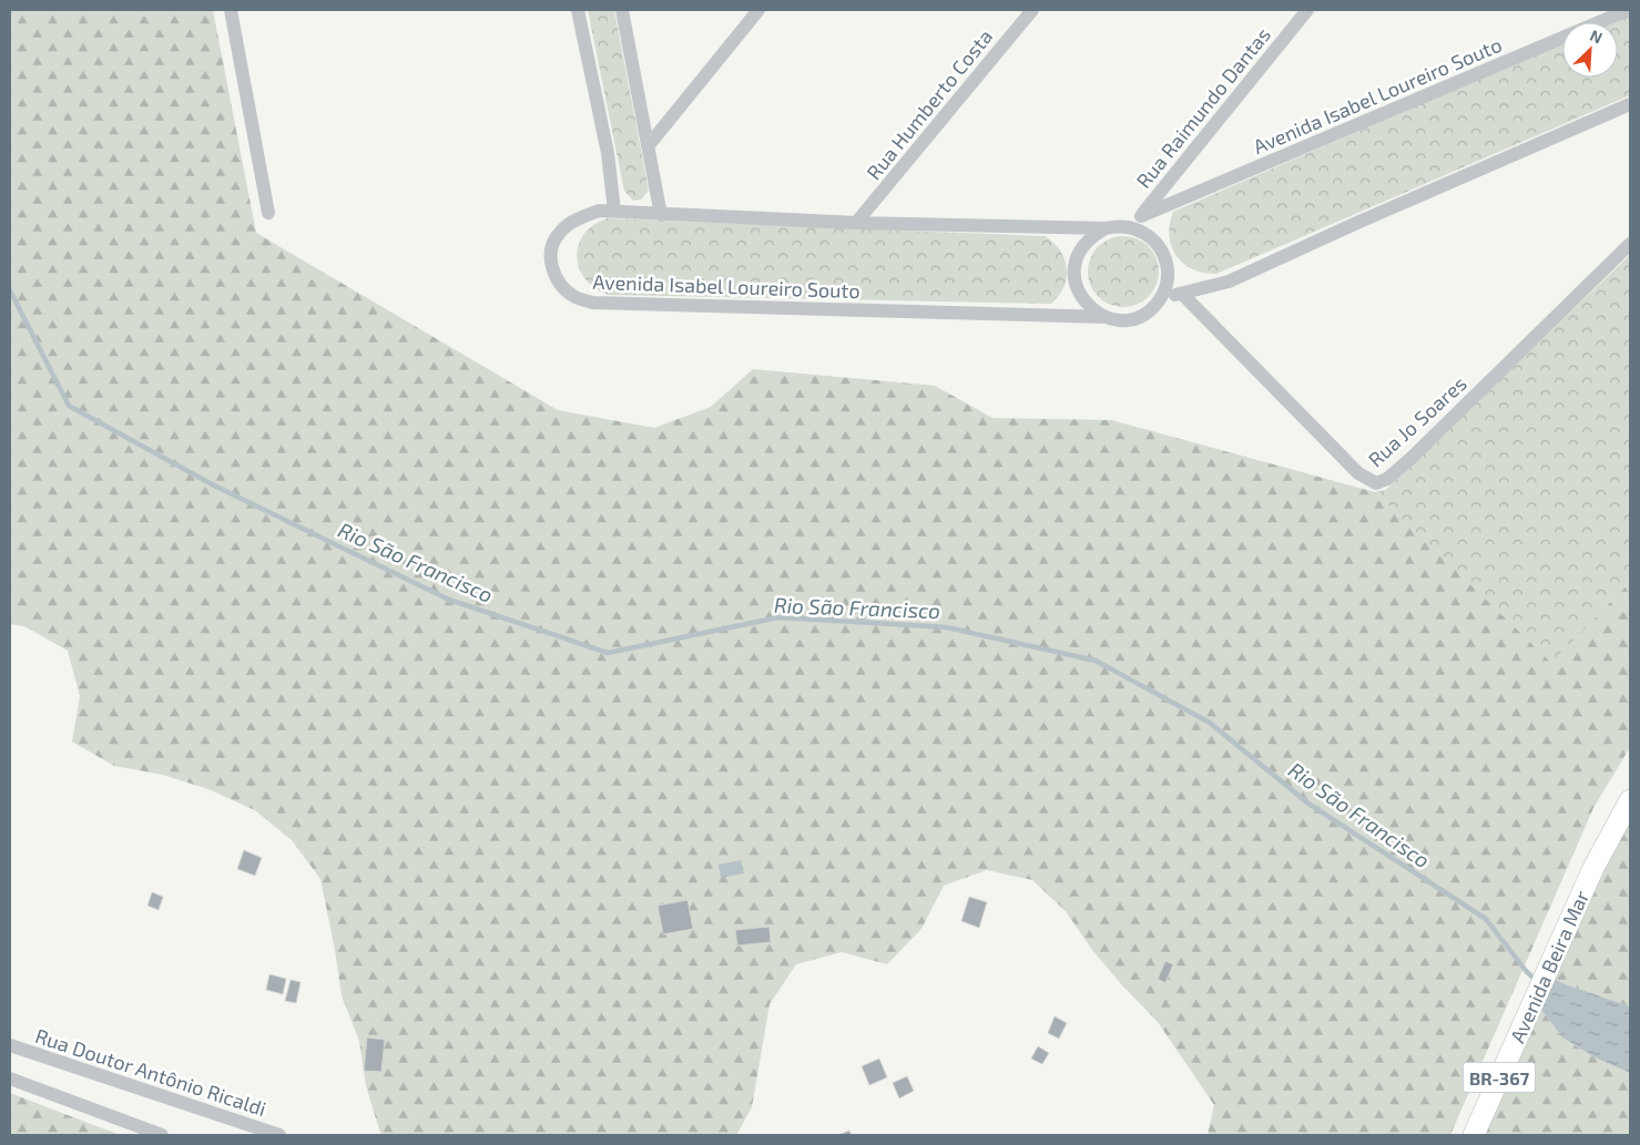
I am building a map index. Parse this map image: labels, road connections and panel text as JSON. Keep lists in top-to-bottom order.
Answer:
{
  "streets": {
    "main road": ["Avenida Beira Mar", "BR-367"],
    "street": [
      "Avenida Isabel Loureiro Souto",
      "Rua Humberto Costa",
      "Rua Raimundo Dantas",
      "Rua Jo Soares",
      "Rua Doutor Antônio Ricaldi"
    ]
  },
  "crossings": [
    ["Avenida Isabel Loureiro Souto", "Rua Humberto Costa"],
    ["Avenida Isabel Loureiro Souto", "Rua Raimundo Dantas"]
  ],
  "water": ["Rio São Francisco"],
  "north": "top right"
}
